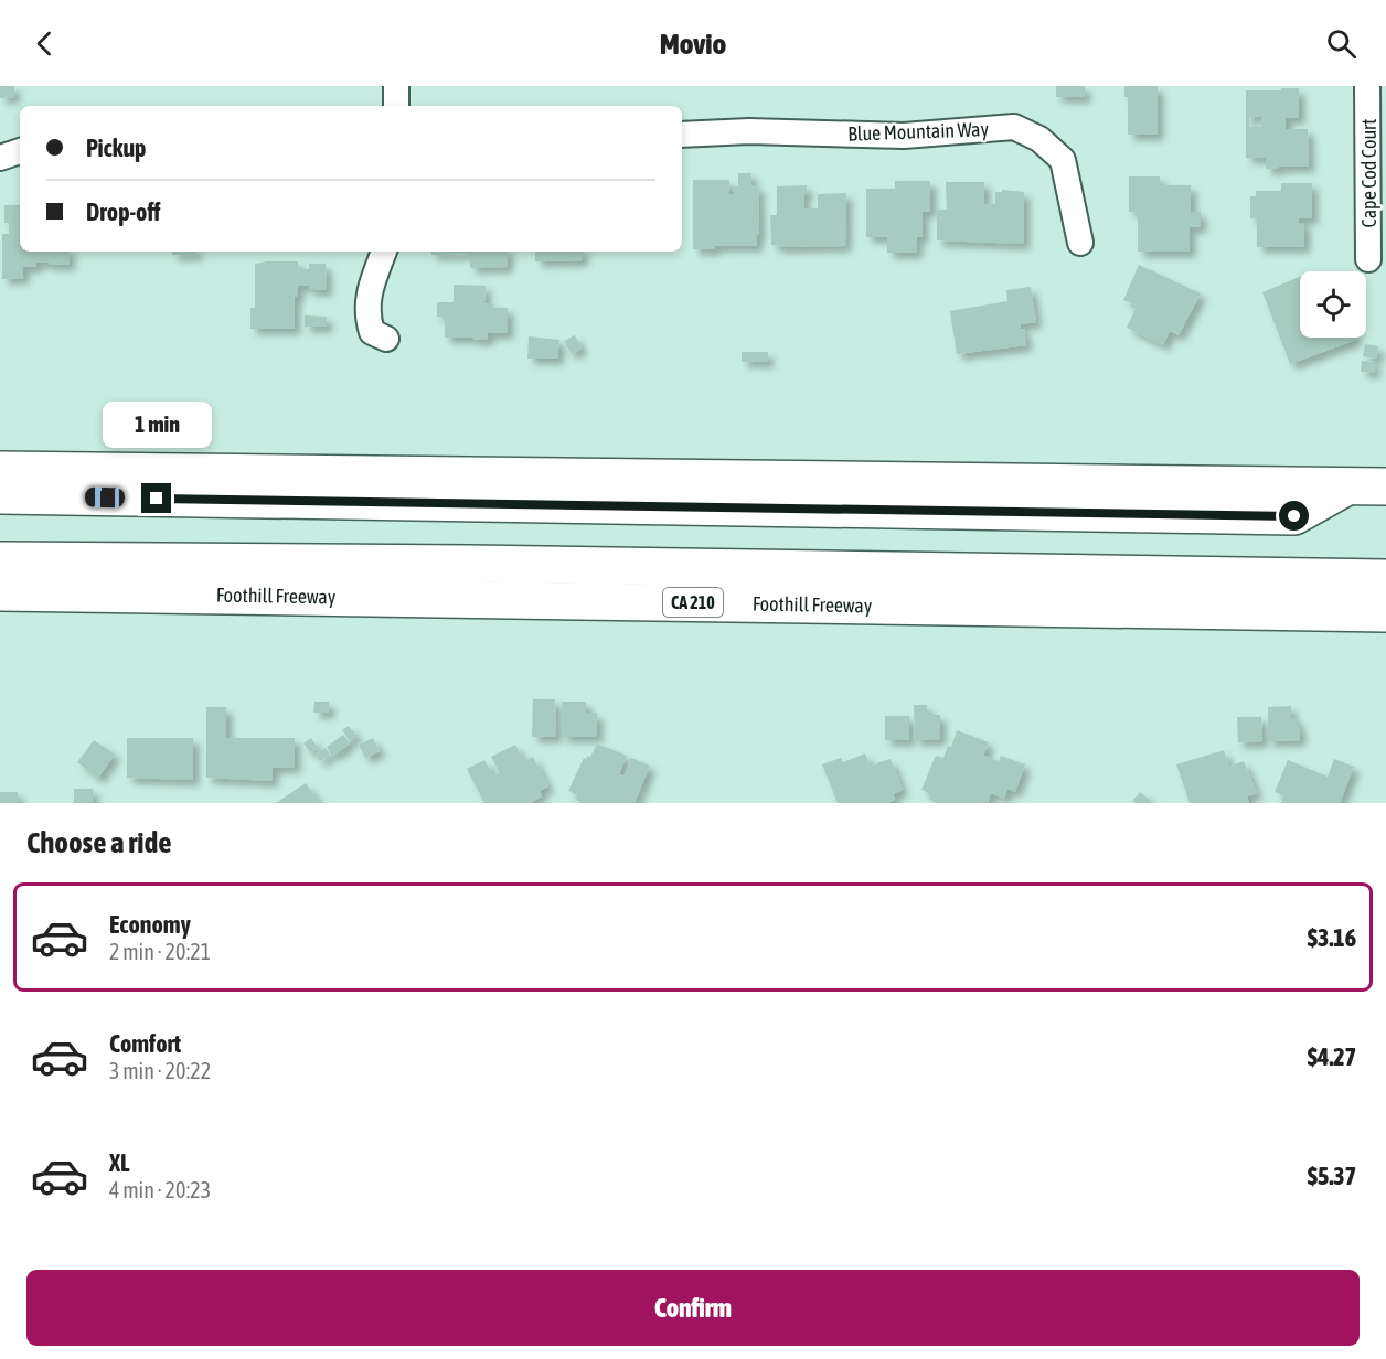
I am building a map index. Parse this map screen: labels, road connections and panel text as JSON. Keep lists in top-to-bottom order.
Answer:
{
  "streets": {
    "highway": ["Foothill Freeway", "CA 210"],
    "street": ["Blue Mountain Way", "Cape Cod Court"]
  },
  "page": {
    "header": "Movio",
    "banner": ["Pickup", "Drop-off"],
    "bubble": "1 min",
    "heading": "Choose a ride",
    "list": [
      {
        "name": "Economy",
        "note": "2 min · 20:21",
        "value": "$3.16"
      },
      {
        "name": "Comfort",
        "note": "3 min · 20:22",
        "value": "$4.27"
      },
      {
        "name": "XL",
        "note": "4 min · 20:23",
        "value": "$5.37"
      }
    ],
    "buttons": "Confirm"
  }
}
